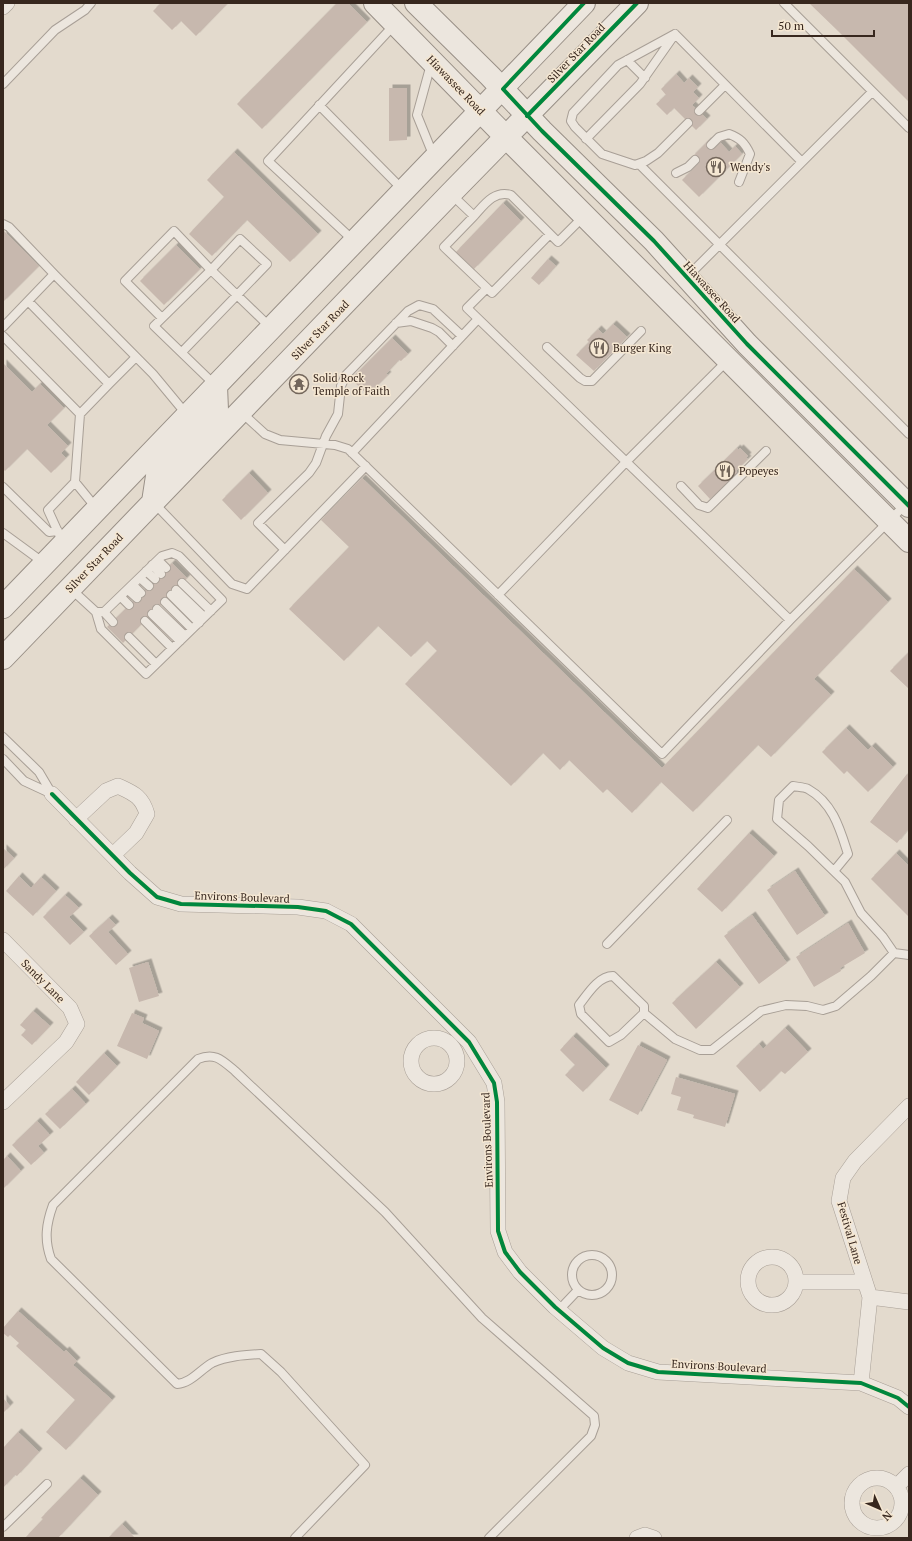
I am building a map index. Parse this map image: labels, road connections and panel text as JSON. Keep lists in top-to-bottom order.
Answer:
{
  "streets": {
    "main road": ["Silver Star Road", "Hiawassee Road"],
    "street": ["Environs Boulevard", "Sandy Lane", "Festival Lane"]
  },
  "crossings": [
    ["Silver Star Road", "Hiawassee Road"],
    ["Environs Boulevard", "Festival Lane"]
  ],
  "places": {
    "restaurant": ["Wendy's", "Burger King", "Popeyes"],
    "temple": ["Solid Rock Temple of Faith"]
  },
  "scale_bar": "50 m",
  "north": "bottom right"
}
